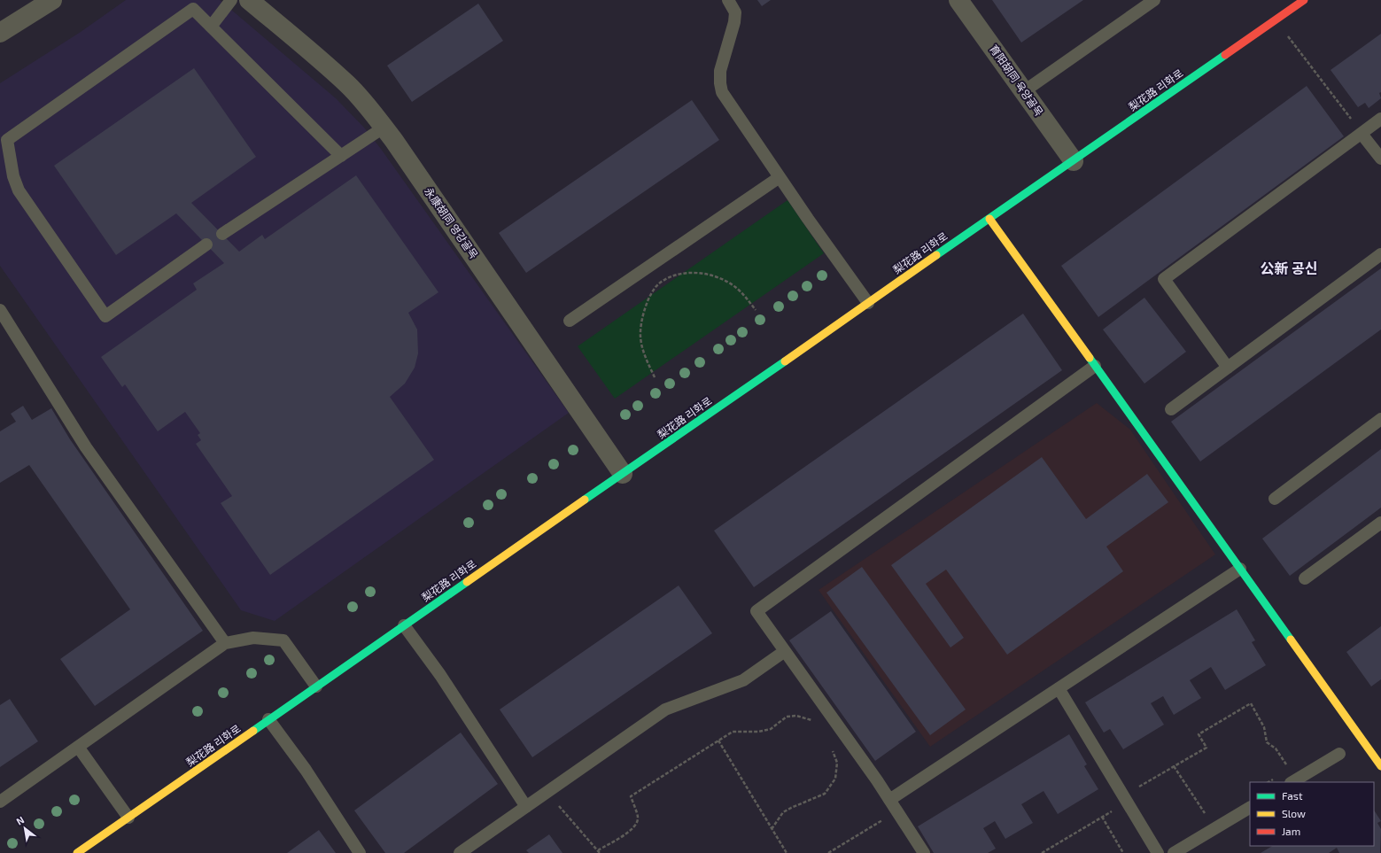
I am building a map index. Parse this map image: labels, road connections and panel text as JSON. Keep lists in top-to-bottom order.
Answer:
{
  "streets": {
    "street": ["育阳胡同 육양골목", "梨花路 리화로", "永康胡同 영강골목"]
  },
  "crossings": [
    ["育阳胡同 육양골목", "梨花路 리화로"],
    ["梨花路 리화로", "永康胡同 영강골목"]
  ],
  "districts": ["公新 공신"],
  "legend": ["Fast", "Slow", "Jam"],
  "north": "top left"
}
